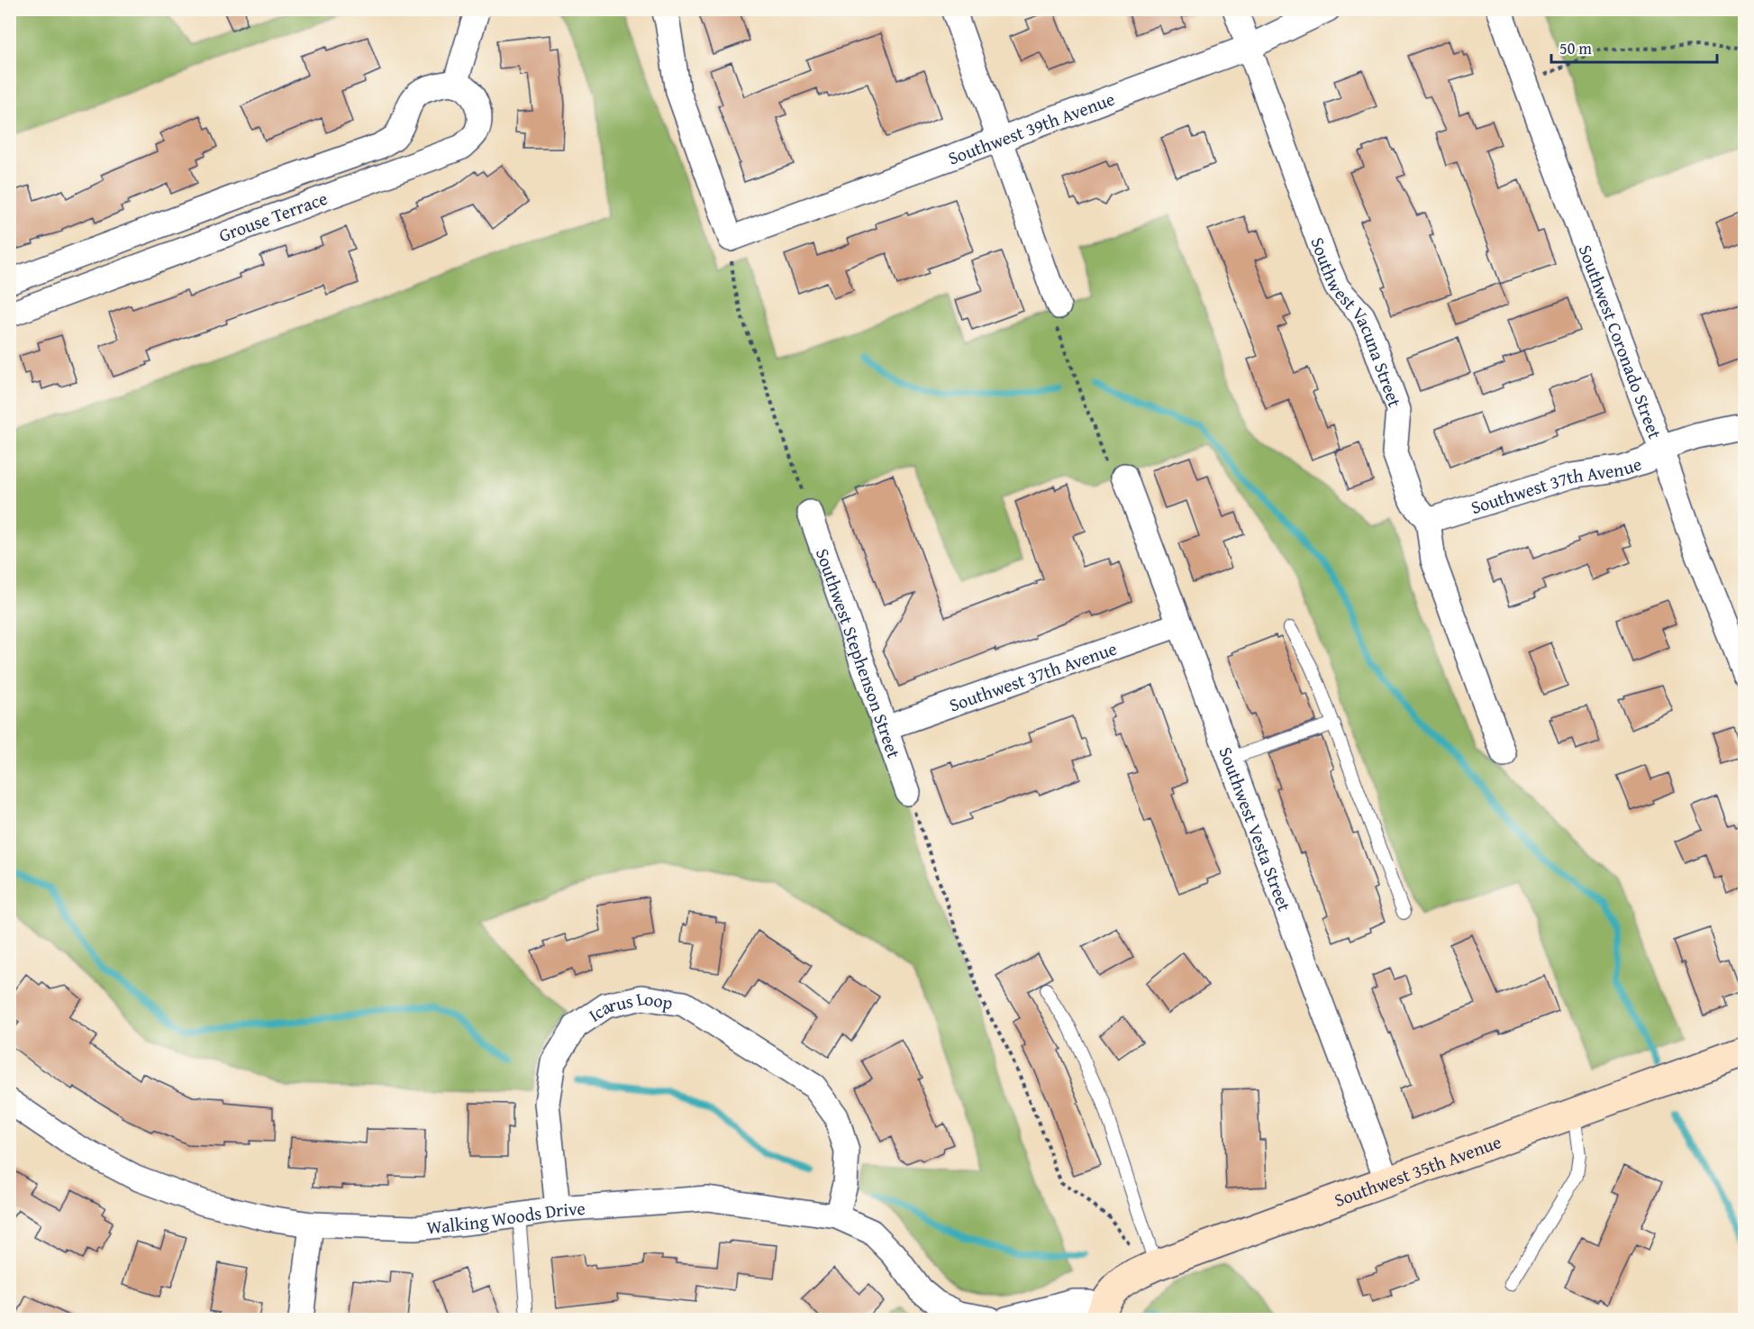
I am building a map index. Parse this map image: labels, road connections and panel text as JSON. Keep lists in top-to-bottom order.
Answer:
{
  "streets": {
    "street": [
      "Southwest 39th Avenue",
      "Grouse Terrace",
      "Southwest Vacuna Street",
      "Southwest Coronado Street",
      "Southwest 37th Avenue",
      "Southwest Stephenson Street",
      "Southwest Vesta Street",
      "Icarus Loop",
      "Southwest 35th Avenue",
      "Walking Woods Drive"
    ]
  },
  "crossings": [
    ["Southwest 39th Avenue", "Southwest Vacuna Street"],
    ["Southwest Vacuna Street", "Southwest 37th Avenue"],
    ["Southwest Coronado Street", "Southwest 37th Avenue"],
    ["Southwest 37th Avenue", "Southwest Stephenson Street"],
    ["Southwest 37th Avenue", "Southwest Vesta Street"],
    ["Southwest Vesta Street", "Southwest 35th Avenue"],
    ["Icarus Loop", "Walking Woods Drive"]
  ],
  "scale_bar": "50 m"
}
